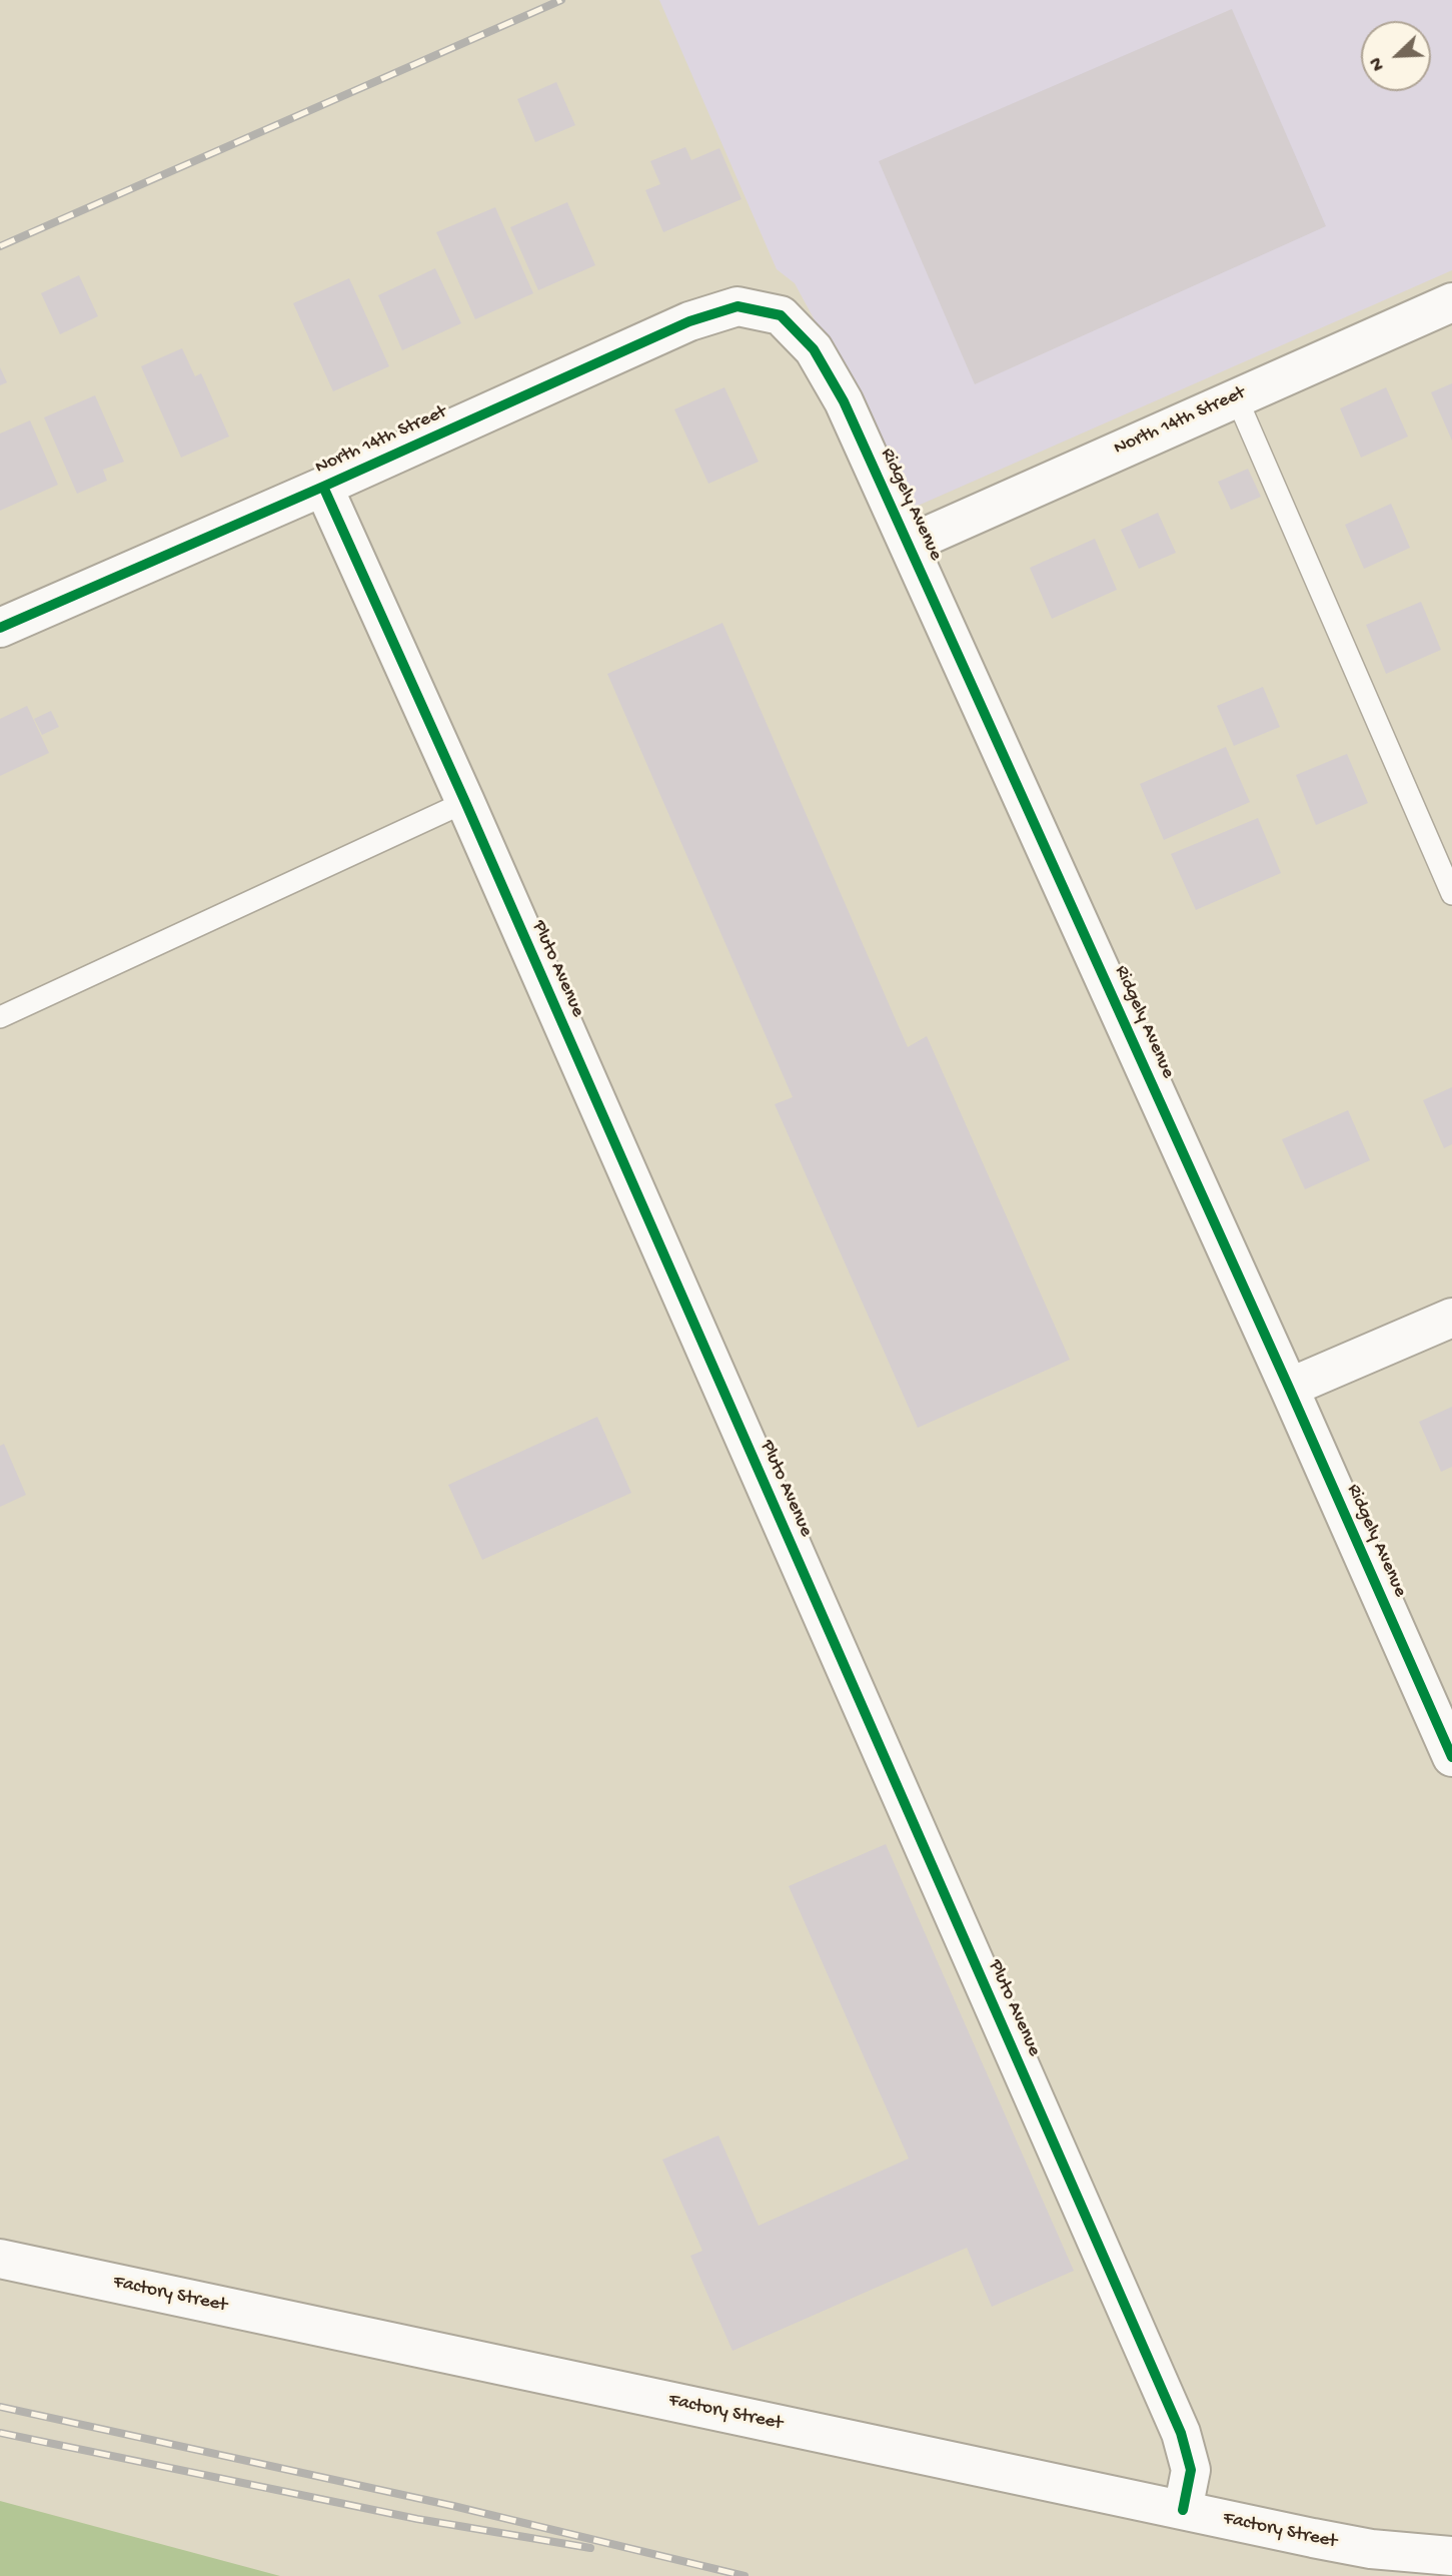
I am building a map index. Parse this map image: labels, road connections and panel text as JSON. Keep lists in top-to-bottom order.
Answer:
{
  "streets": {
    "street": [
      "North 14th Street",
      "Ridgely Avenue",
      "Pluto Avenue",
      "Factory Street"
    ]
  },
  "crossings": [
    ["North 14th Street", "Ridgely Avenue"],
    ["North 14th Street", "Pluto Avenue"],
    ["Pluto Avenue", "Factory Street"]
  ],
  "north": "bottom left"
}
